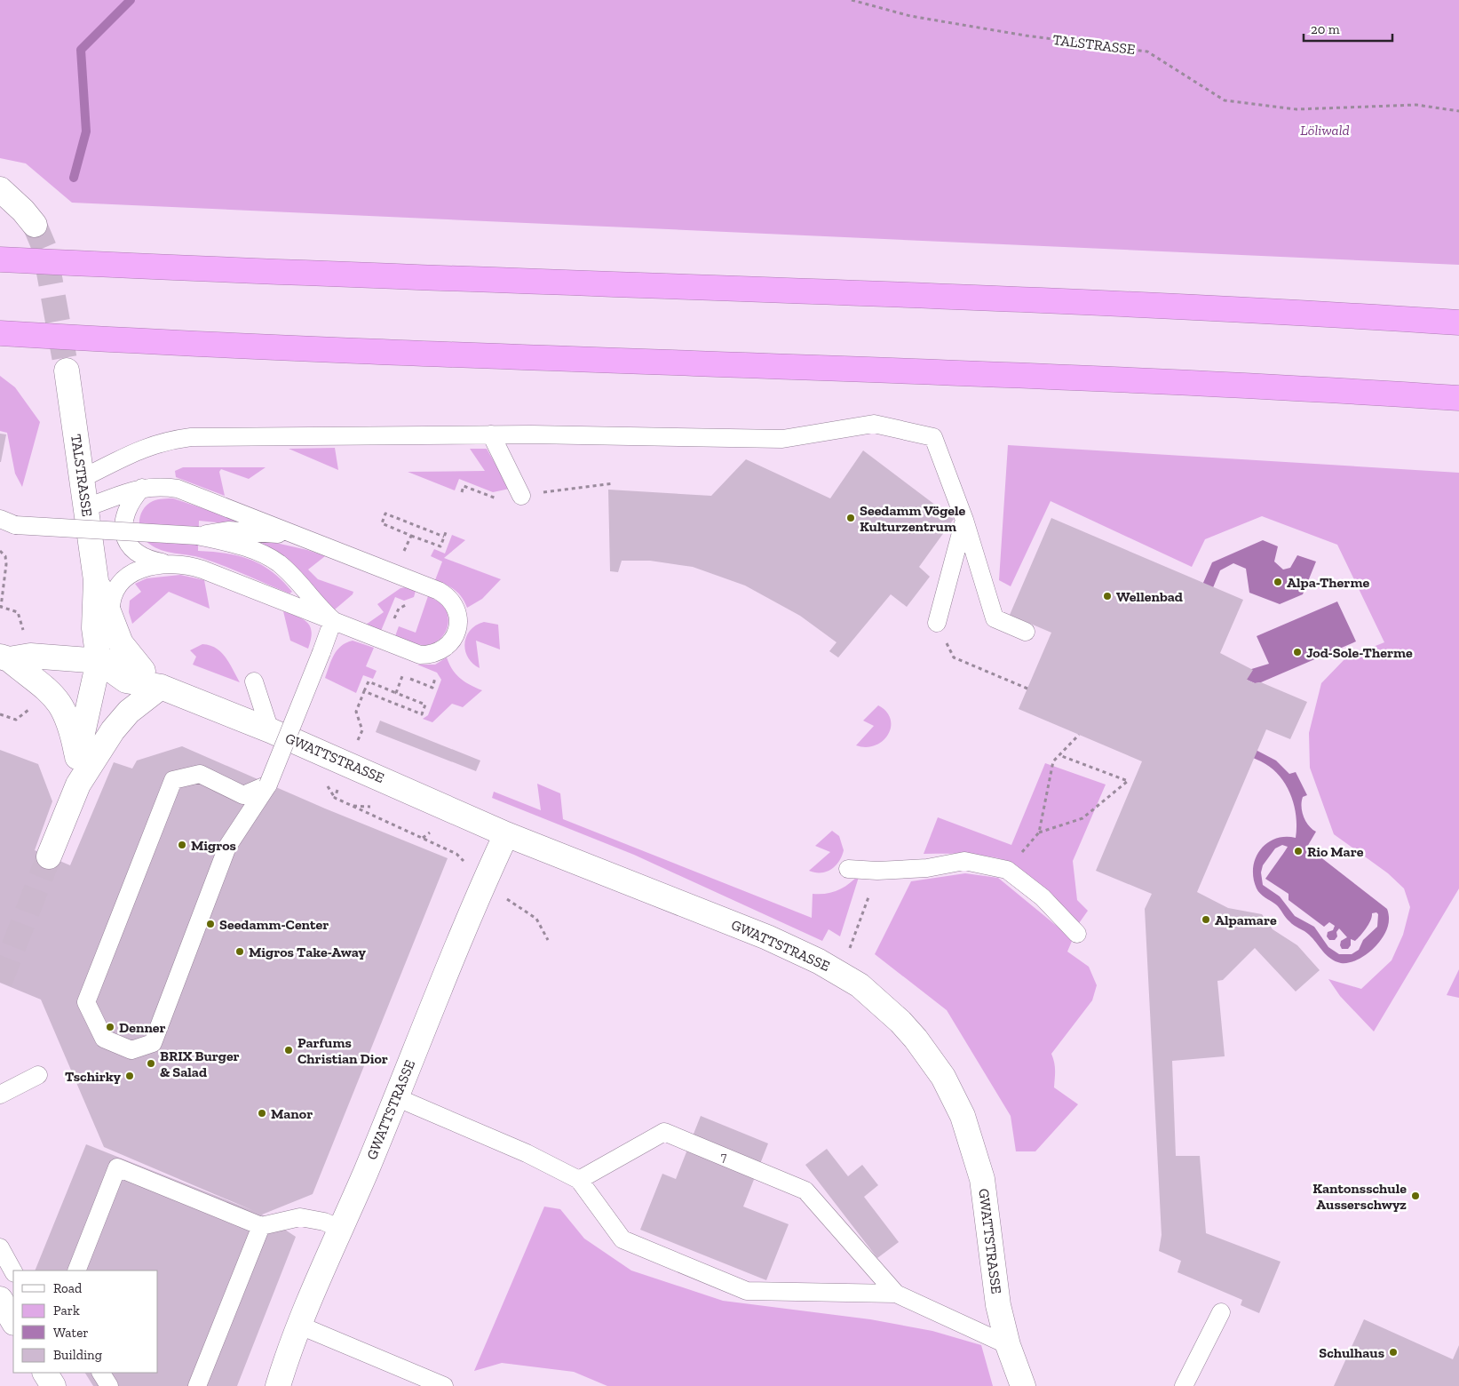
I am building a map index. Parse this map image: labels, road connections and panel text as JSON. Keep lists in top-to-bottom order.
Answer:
{
  "streets": {
    "street": ["TALSTRASSE", "GWATTSTRASSE"]
  },
  "crossings": [
    ["TALSTRASSE", "GWATTSTRASSE"]
  ],
  "parks": ["Löliwald"],
  "places": [
    "Seedamm Vögele Kulturzentrum",
    "Alpa-Therme",
    "Wellenbad",
    "Jod-Sole-Therme",
    "Migros",
    "Rio Mare",
    "Alpamare",
    "Seedamm-Center",
    "Migros Take-Away",
    "Denner",
    "Parfums Christian Dior",
    "BRIX Burger & Salad",
    "Tschirky",
    "Manor",
    "Kantonsschule Ausserschwyz",
    "Schulhaus"
  ],
  "house_numbers": ["7"],
  "legend": [
    "Road",
    "Park",
    "Water",
    "Building"
  ],
  "scale_bar": "20 m"
}
